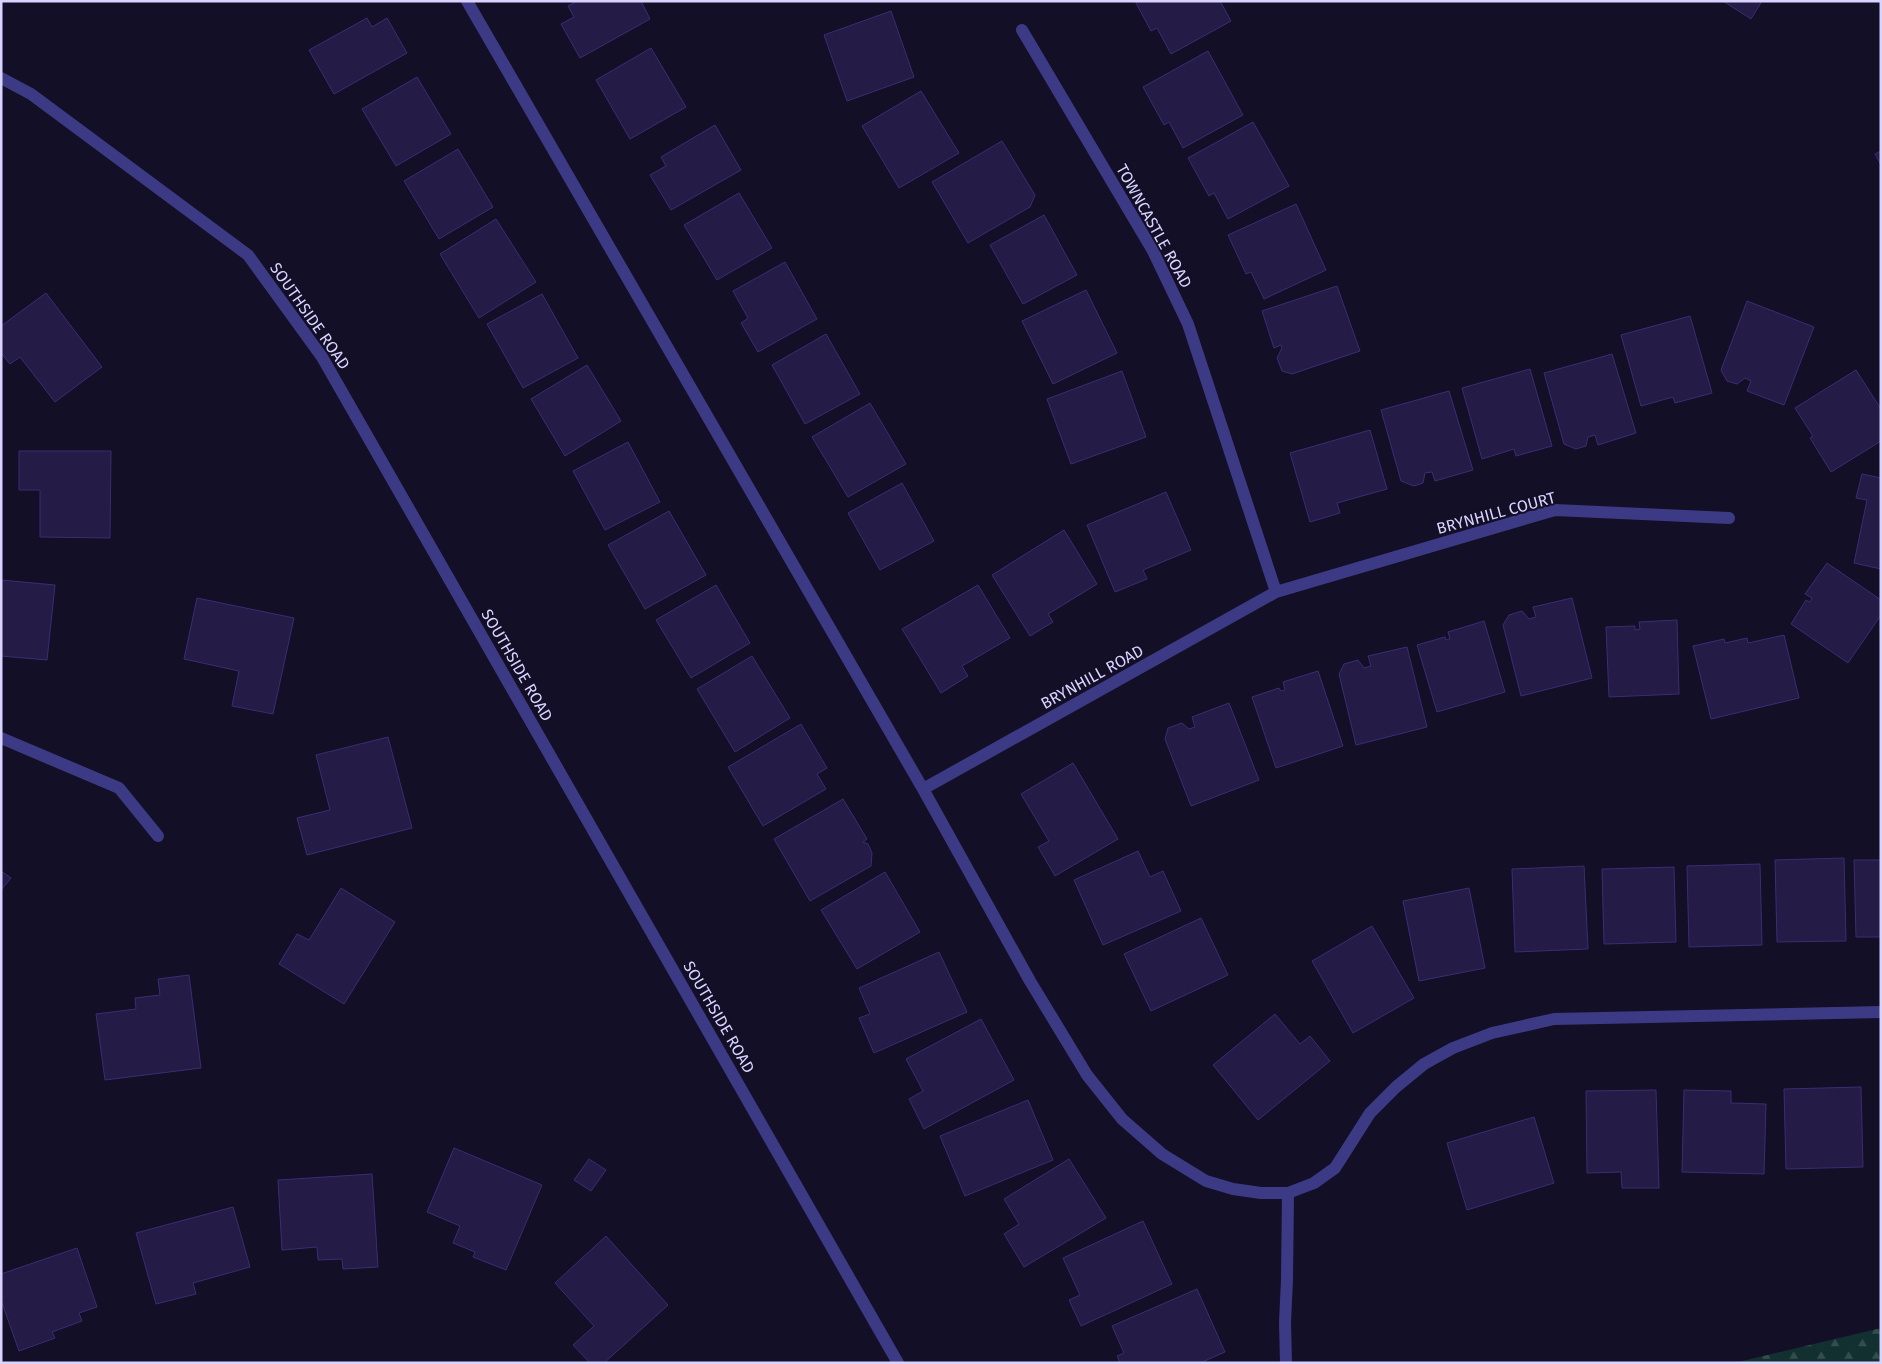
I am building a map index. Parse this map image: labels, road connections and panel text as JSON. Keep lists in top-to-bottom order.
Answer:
{
  "streets": {
    "street": [
      "TOWNCASTLE ROAD",
      "SOUTHSIDE ROAD",
      "BRYNHILL COURT",
      "BRYNHILL ROAD"
    ]
  },
  "crossings": [
    ["TOWNCASTLE ROAD", "BRYNHILL COURT"],
    ["TOWNCASTLE ROAD", "BRYNHILL ROAD"],
    ["BRYNHILL COURT", "BRYNHILL ROAD"]
  ]
}
